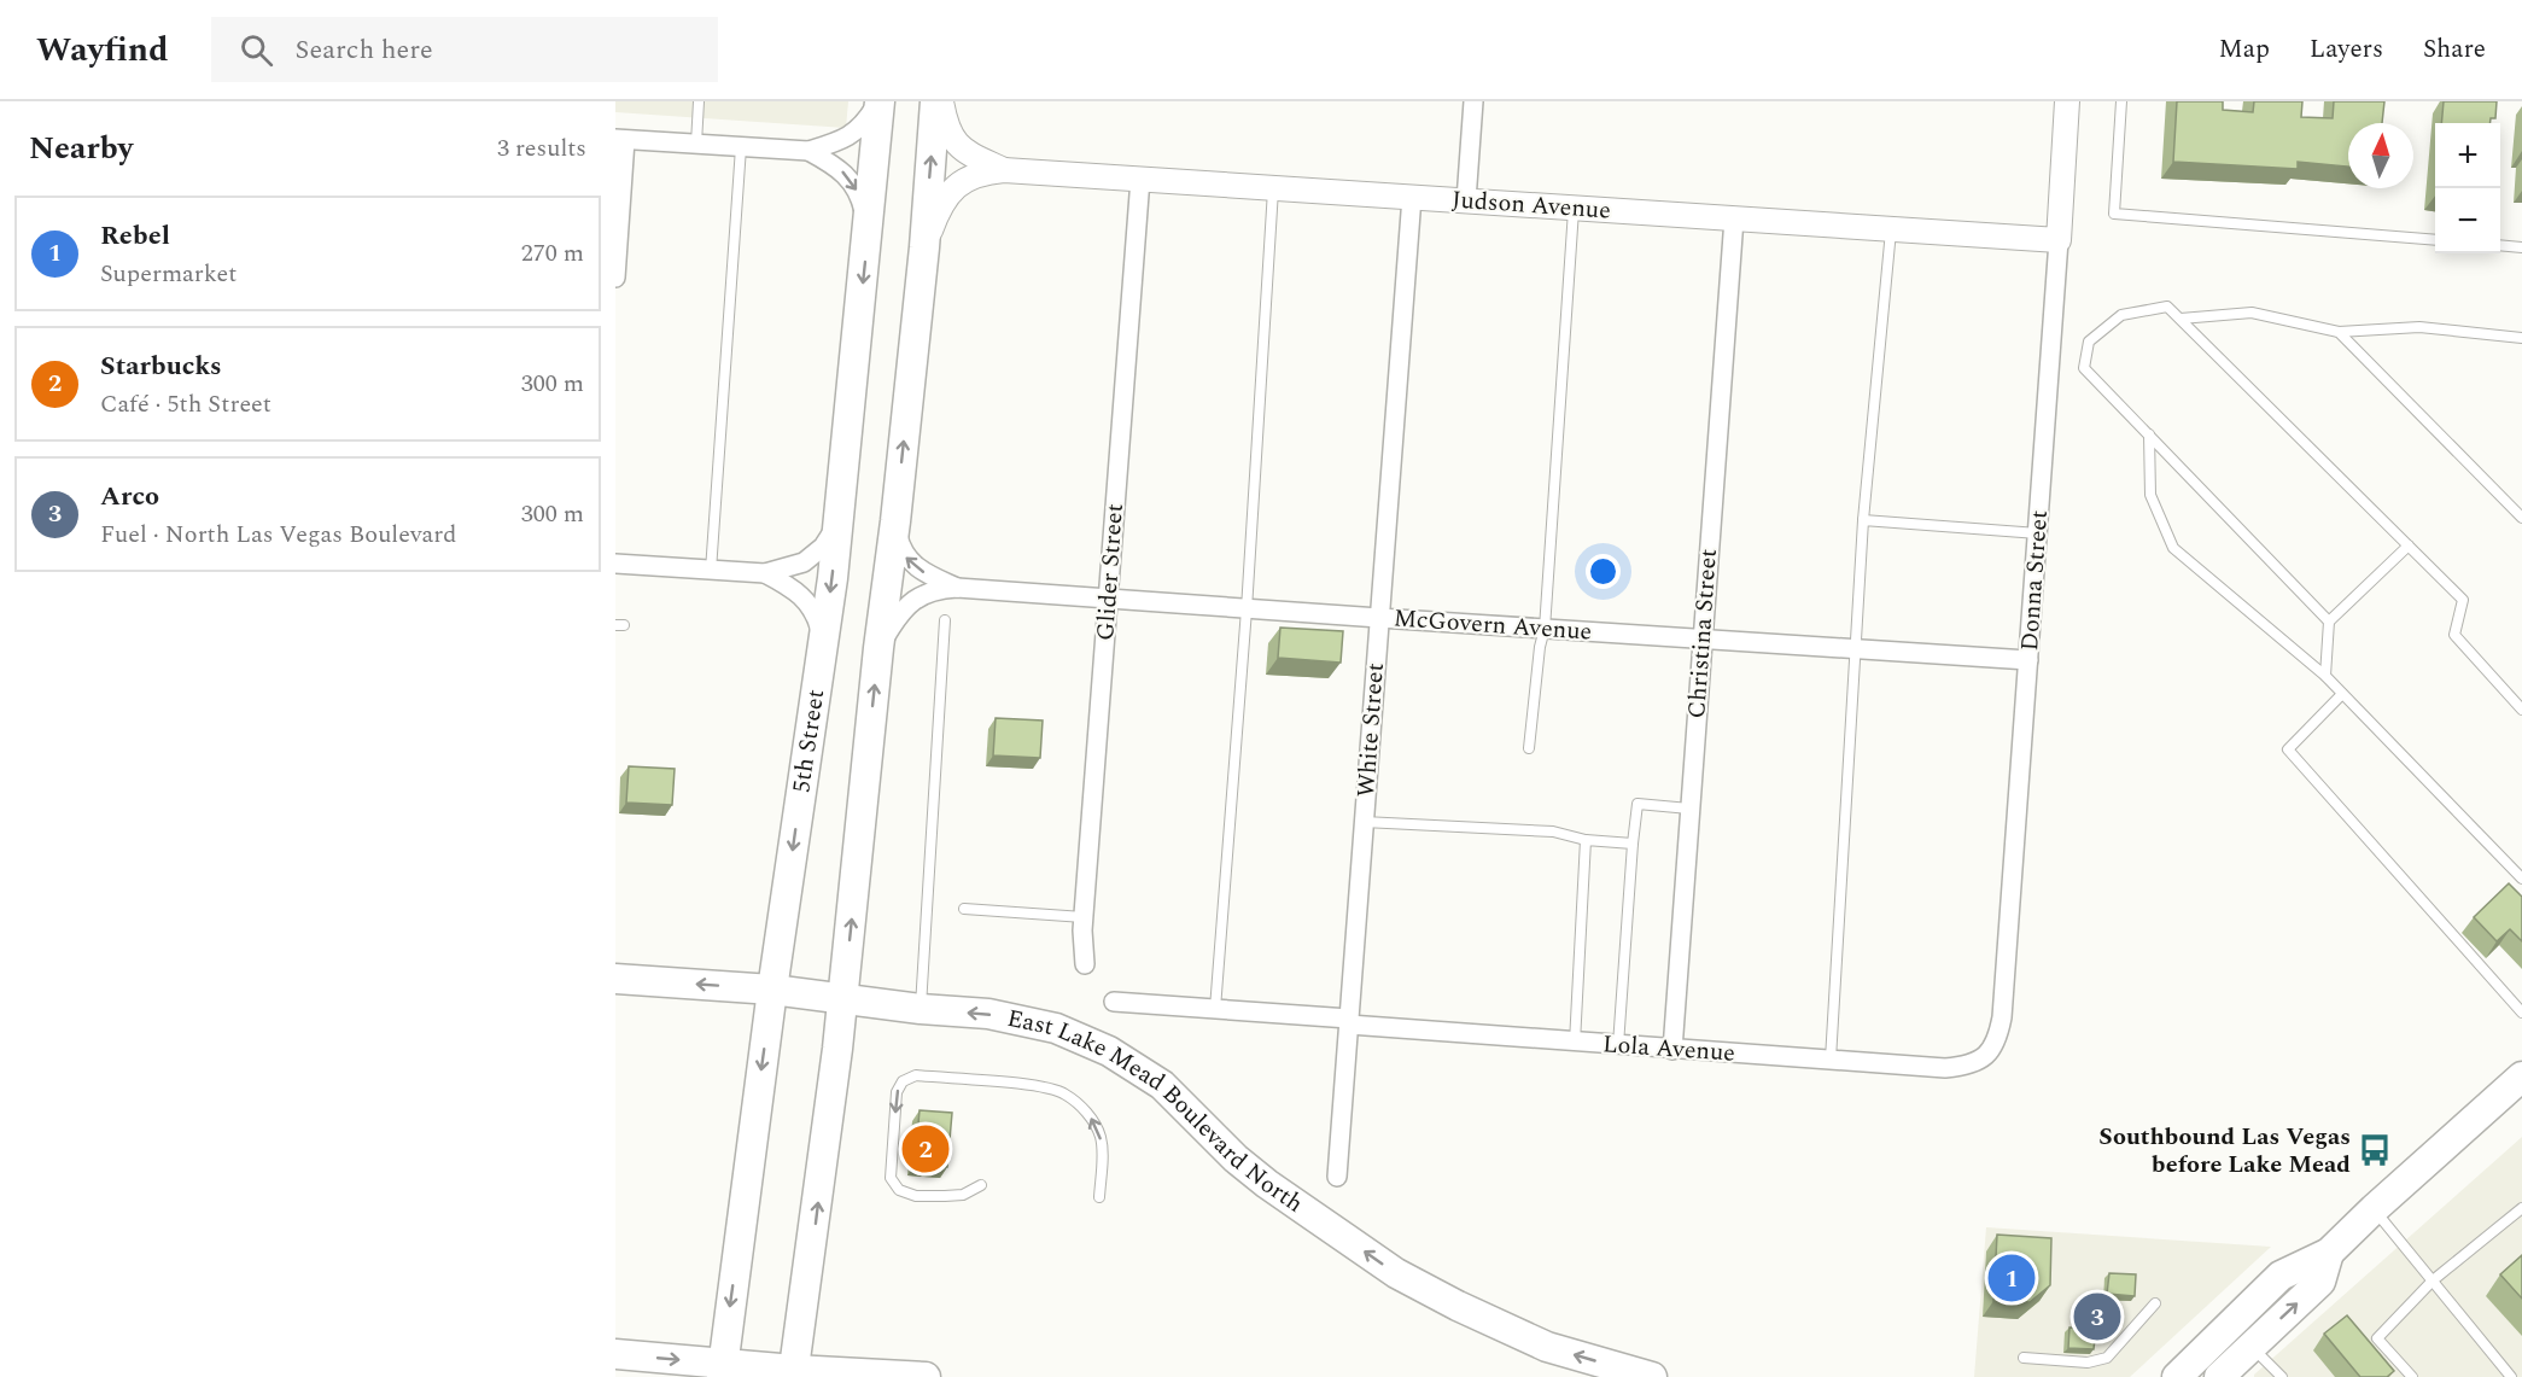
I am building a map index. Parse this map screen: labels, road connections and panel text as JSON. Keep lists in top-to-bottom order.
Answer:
{
  "streets": {
    "main road": ["5th Street", "East Lake Mead Boulevard North"],
    "street": [
      "Judson Avenue",
      "Glider Street",
      "Donna Street",
      "McGovern Avenue",
      "Christina Street",
      "White Street",
      "Lola Avenue"
    ]
  },
  "crossings": [
    ["Judson Avenue", "Glider Street"],
    ["Judson Avenue", "Donna Street"],
    ["Judson Avenue", "Christina Street"],
    ["Judson Avenue", "White Street"],
    ["Glider Street", "McGovern Avenue"],
    ["Donna Street", "McGovern Avenue"],
    ["Donna Street", "Lola Avenue"],
    ["McGovern Avenue", "Christina Street"],
    ["McGovern Avenue", "White Street"],
    ["Christina Street", "Lola Avenue"],
    ["White Street", "Lola Avenue"],
    ["5th Street", "East Lake Mead Boulevard North"]
  ],
  "one_way": ["East Lake Mead Boulevard North"],
  "places": {
    "bus stop": ["Southbound Las Vegas before Lake Mead"]
  },
  "north": "top",
  "page": {
    "header": "Wayfind",
    "search": "Search here",
    "nav": ["Map", "Layers", "Share"],
    "heading": ["Nearby", "3 results"],
    "map_buttons": ["+", "−"],
    "list": [
      {
        "mark": "1",
        "name": "Rebel",
        "note": "Supermarket",
        "value": "270 m"
      },
      {
        "mark": "2",
        "name": "Starbucks",
        "note": "Café · 5th Street",
        "value": "300 m"
      },
      {
        "mark": "3",
        "name": "Arco",
        "note": "Fuel · North Las Vegas Boulevard",
        "value": "300 m"
      }
    ],
    "pins": ["2", "1", "3"]
  }
}
